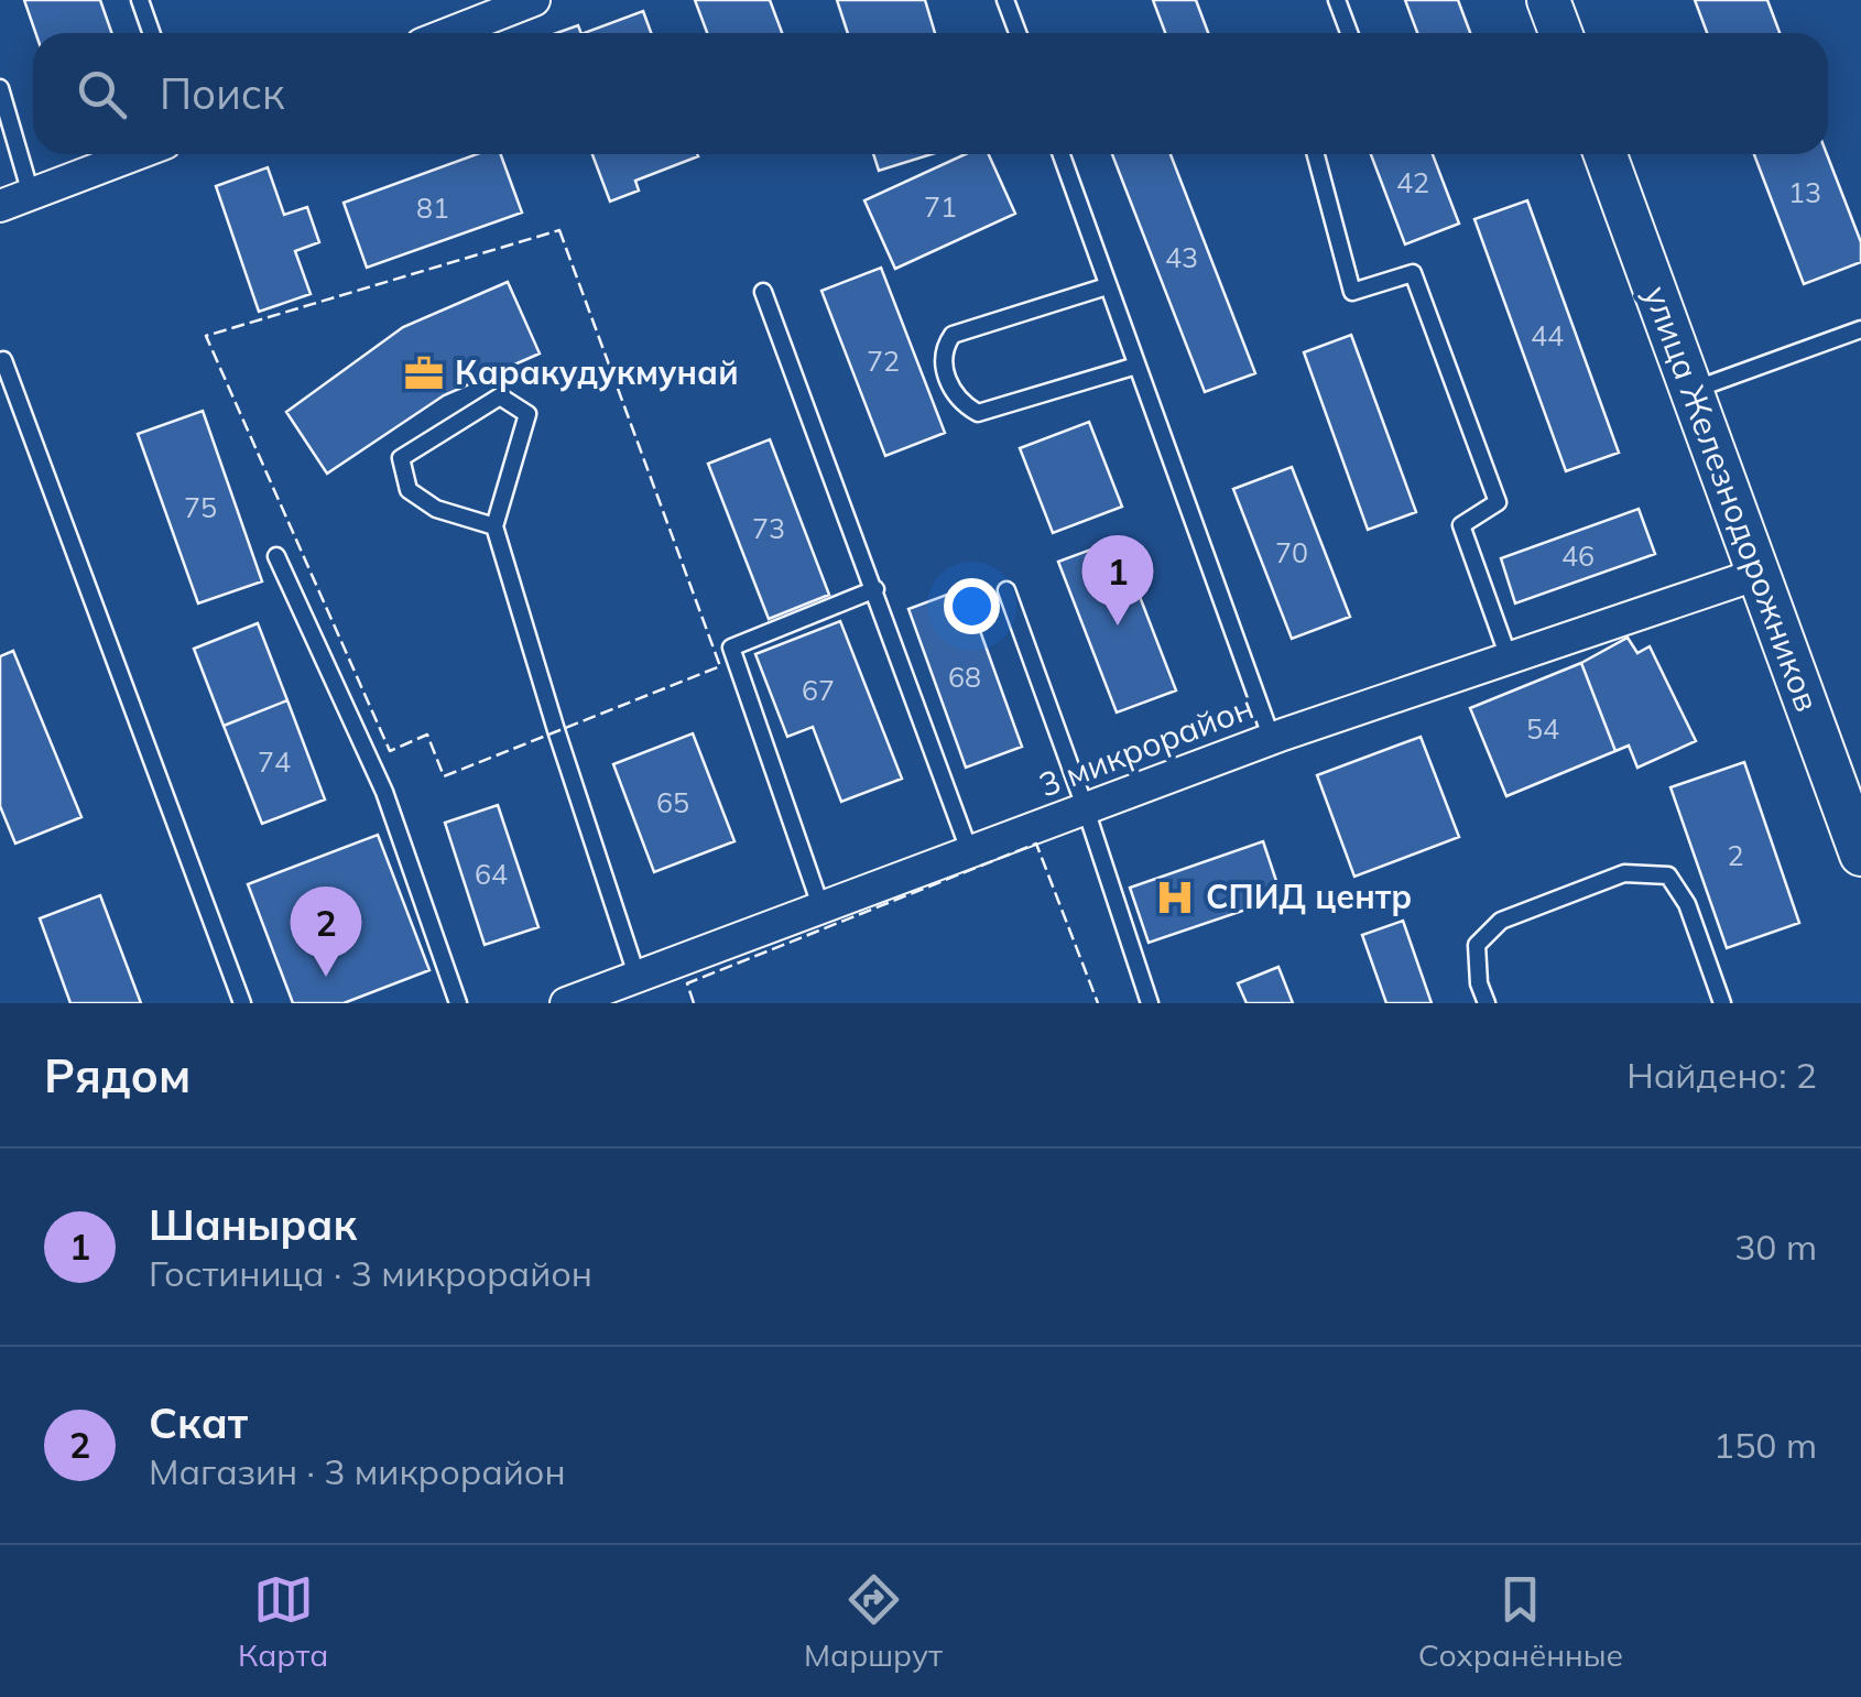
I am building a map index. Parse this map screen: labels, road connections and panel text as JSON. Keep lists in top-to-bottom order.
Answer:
{
  "streets": {
    "street": ["улица Железнодорожников", "3 микрорайон"]
  },
  "crossings": [
    ["улица Железнодорожников", "3 микрорайон"]
  ],
  "places": {
    "office": ["Каракудукмунай"],
    "hospital": ["СПИД центр"]
  },
  "house_numbers": [
    "42",
    "13",
    "71",
    "81",
    "43",
    "44",
    "72",
    "75",
    "73",
    "70",
    "46",
    "68",
    "67",
    "54",
    "74",
    "65",
    "2",
    "64"
  ],
  "page": {
    "search": "Поиск",
    "pins": ["1", "2"],
    "heading": ["Рядом", "Найдено: 2"],
    "list": [
      {
        "mark": "1",
        "name": "Шанырак",
        "note": "Гостиница · 3 микрорайон",
        "value": "30 m"
      },
      {
        "mark": "2",
        "name": "Скат",
        "note": "Магазин · 3 микрорайон",
        "value": "150 m"
      }
    ],
    "nav": ["Карта", "Маршрут", "Сохранённые"]
  }
}
